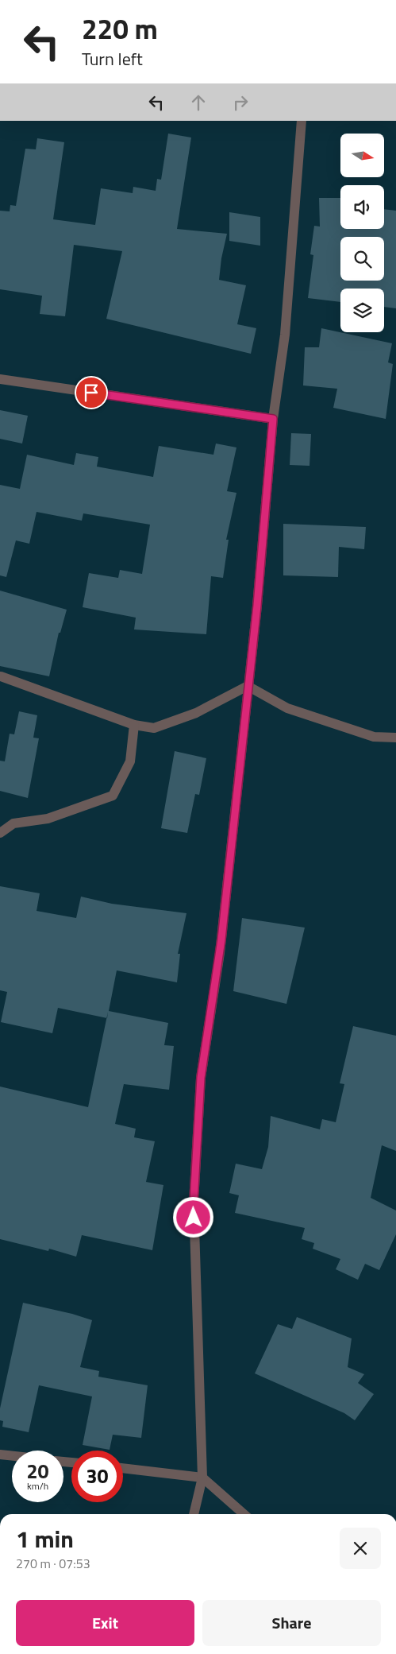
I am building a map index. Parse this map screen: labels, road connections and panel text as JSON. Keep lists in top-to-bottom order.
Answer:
{
  "north": "right",
  "page": {
    "turn": ["220 m", "Turn left"],
    "speed": "20 km/h",
    "limit": "30",
    "heading": ["1 min", "270 m · 07:53"],
    "buttons": ["Exit", "Share"]
  }
}
